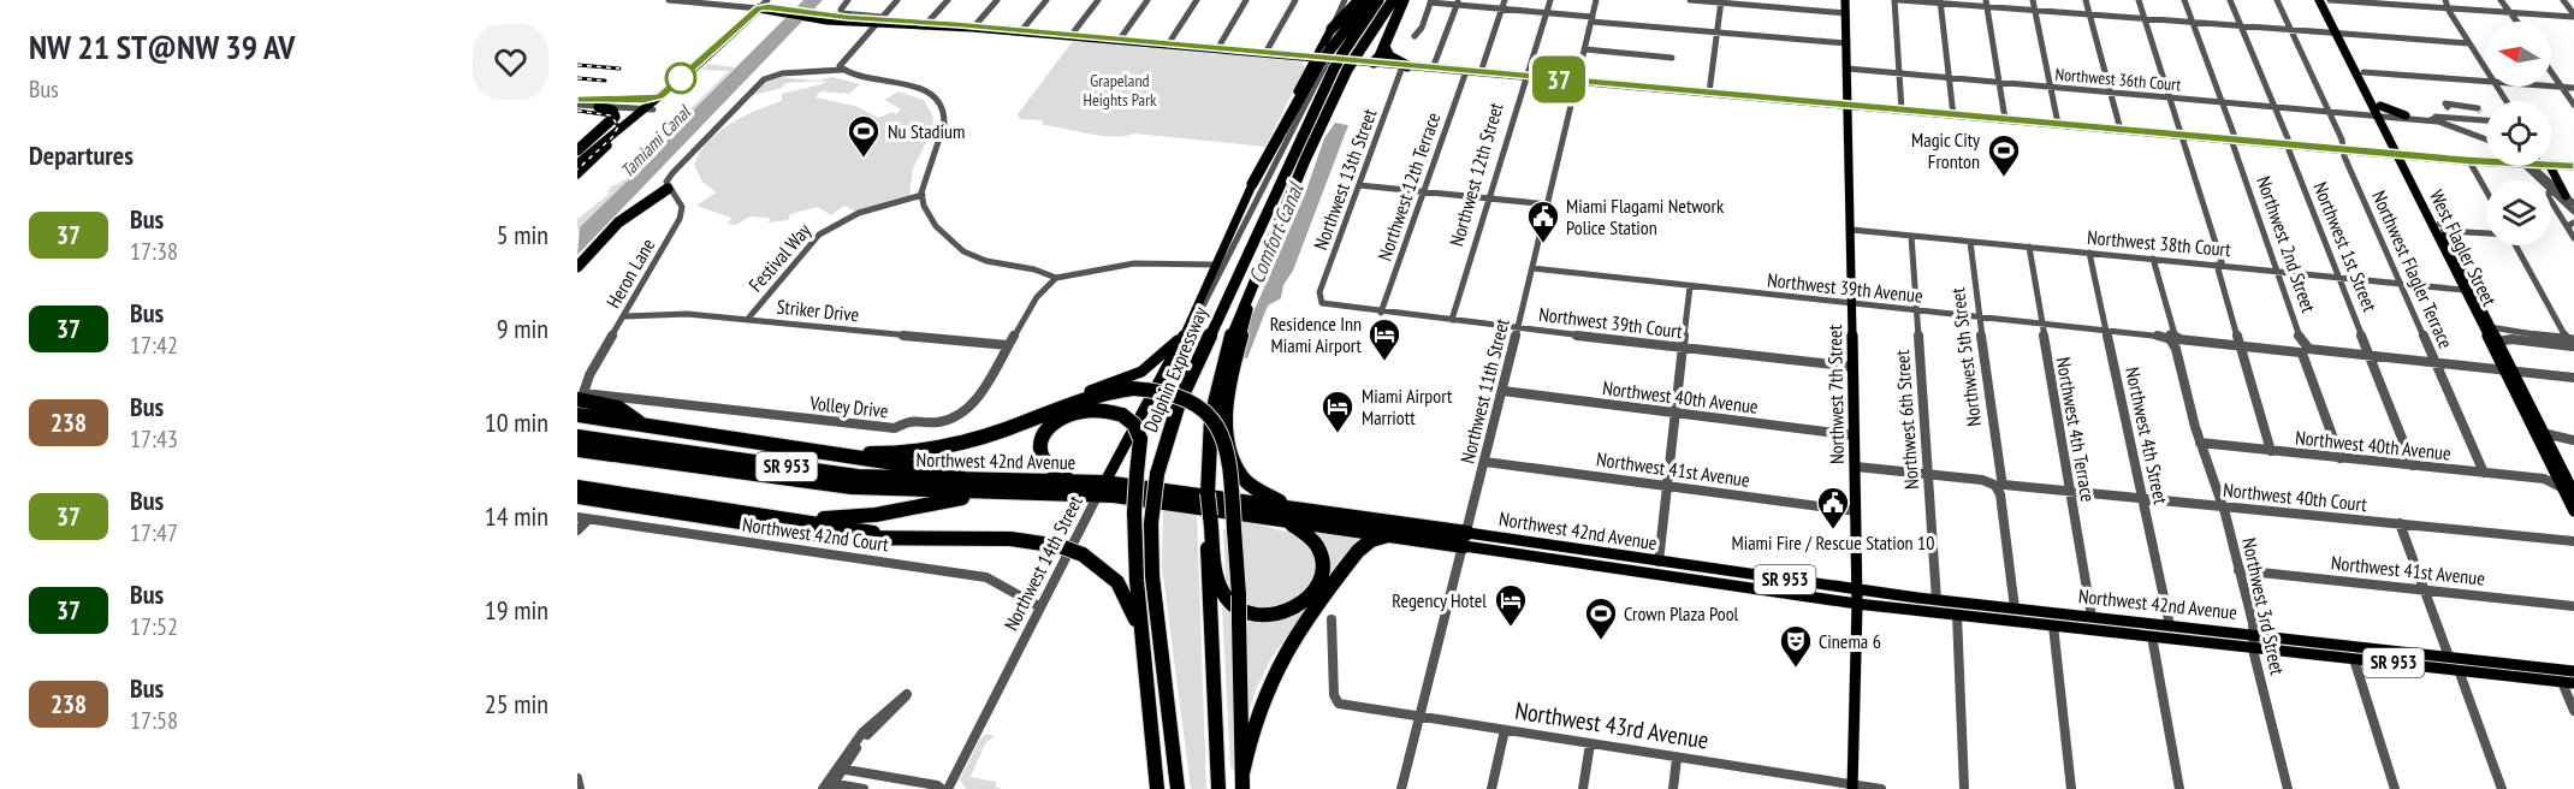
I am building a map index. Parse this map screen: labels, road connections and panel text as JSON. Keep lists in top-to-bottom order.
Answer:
{
  "streets": {
    "highway": ["Dolphin Expressway", "Northwest 42nd Avenue", "SR 953"],
    "main road": ["West Flagler Street", "Northwest 7th Street", "Northwest 14th Street"],
    "street": [
      "Northwest 36th Court",
      "Northwest 12th Street",
      "Northwest 13th Street",
      "Northwest 12th Terrace",
      "Northwest 38th Court",
      "Northwest 2nd Street",
      "Northwest 1st Street",
      "Festival Way",
      "Northwest Flagler Terrace",
      "Heron Lane",
      "Northwest 39th Avenue",
      "Striker Drive",
      "Northwest 39th Court",
      "Northwest 5th Street",
      "Northwest 11th Street",
      "Northwest 40th Avenue",
      "Volley Drive",
      "Northwest 6th Street",
      "Northwest 4th Terrace",
      "Northwest 4th Street",
      "Northwest 41st Avenue",
      "Northwest 40th Court",
      "Northwest 42nd Court",
      "Northwest 3rd Street",
      "Northwest 43rd Avenue"
    ]
  },
  "crossings": [
    ["Northwest 36th Court", "Northwest 2nd Street"],
    ["Northwest 36th Court", "Northwest 1st Street"],
    ["Northwest 36th Court", "West Flagler Street"],
    ["Northwest 36th Court", "Northwest Flagler Terrace"],
    ["Northwest 36th Court", "Northwest 7th Street"],
    ["Northwest 12th Street", "Northwest 39th Court"],
    ["Northwest 13th Street", "Northwest 39th Court"],
    ["Northwest 12th Terrace", "Northwest 39th Court"],
    ["Northwest 38th Court", "Northwest 2nd Street"],
    ["Northwest 38th Court", "Northwest 1st Street"],
    ["Northwest 38th Court", "West Flagler Street"],
    ["Northwest 38th Court", "Northwest Flagler Terrace"],
    ["Northwest 38th Court", "Northwest 5th Street"],
    ["Northwest 38th Court", "Northwest 7th Street"],
    ["Northwest 38th Court", "Northwest 6th Street"],
    ["Northwest 38th Court", "Northwest 4th Terrace"],
    ["Northwest 38th Court", "Northwest 4th Street"],
    ["Northwest 38th Court", "Northwest 3rd Street"],
    ["Northwest 2nd Street", "Northwest 39th Avenue"],
    ["Northwest 2nd Street", "Northwest 40th Avenue"],
    ["Northwest 1st Street", "Northwest 39th Avenue"],
    ["Northwest 1st Street", "Northwest 40th Avenue"],
    ["West Flagler Street", "Northwest 39th Avenue"],
    ["West Flagler Street", "Northwest 40th Avenue"],
    ["Festival Way", "Striker Drive"],
    ["Northwest Flagler Terrace", "Northwest 39th Avenue"],
    ["Northwest Flagler Terrace", "Northwest 40th Avenue"],
    ["Heron Lane", "Striker Drive"],
    ["Heron Lane", "Volley Drive"],
    ["Northwest 39th Avenue", "Northwest 5th Street"],
    ["Northwest 39th Avenue", "Northwest 11th Street"],
    ["Northwest 39th Avenue", "Northwest 7th Street"],
    ["Northwest 39th Avenue", "Northwest 6th Street"],
    ["Northwest 39th Avenue", "Northwest 4th Terrace"],
    ["Northwest 39th Avenue", "Northwest 4th Street"],
    ["Northwest 39th Avenue", "Northwest 3rd Street"],
    ["Striker Drive", "Volley Drive"],
    ["Northwest 39th Court", "Northwest 11th Street"],
    ["Northwest 39th Court", "Northwest 7th Street"],
    ["Northwest 5th Street", "Northwest 42nd Avenue"],
    ["Northwest 5th Street", "Northwest 40th Court"],
    ["Dolphin Expressway", "Northwest 14th Street"],
    ["Northwest 11th Street", "Northwest 40th Avenue"],
    ["Northwest 11th Street", "Northwest 42nd Avenue"],
    ["Northwest 11th Street", "Northwest 41st Avenue"],
    ["Northwest 11th Street", "Northwest 43rd Avenue"],
    ["Northwest 7th Street", "Northwest 40th Avenue"],
    ["Northwest 7th Street", "Northwest 42nd Avenue"],
    ["Northwest 7th Street", "Northwest 41st Avenue"],
    ["Northwest 7th Street", "Northwest 40th Court"],
    ["Northwest 7th Street", "Northwest 43rd Avenue"],
    ["Northwest 40th Avenue", "Northwest 3rd Street"],
    ["Northwest 6th Street", "Northwest 42nd Avenue"],
    ["Northwest 6th Street", "Northwest 40th Court"],
    ["Northwest 4th Terrace", "Northwest 42nd Avenue"],
    ["Northwest 4th Terrace", "Northwest 40th Court"],
    ["Northwest 4th Street", "Northwest 42nd Avenue"],
    ["Northwest 4th Street", "Northwest 40th Court"],
    ["Northwest 42nd Avenue", "Northwest 14th Street"],
    ["Northwest 42nd Avenue", "Northwest 3rd Street"],
    ["Northwest 41st Avenue", "Northwest 3rd Street"],
    ["Northwest 40th Court", "Northwest 3rd Street"],
    ["Northwest 42nd Court", "Northwest 14th Street"]
  ],
  "water": ["Tamiami Canal", "Comfort Canal"],
  "parks": ["Grapeland Heights Park"],
  "places": {
    "sports": ["Nu Stadium", "Magic City Fronton", "Crown Plaza Pool"],
    "public building": ["Miami Flagami Network Police Station", "Miami Fire / Rescue Station 10"],
    "hotel": ["Residence Inn Miami Airport", "Miami Airport Marriott", "Regency Hotel"],
    "theatre": ["Cinema 6"]
  },
  "lines": ["bus line 37"],
  "north": "left",
  "page": {
    "heading": [
      ["NW 21 ST@NW 39 AV", "Bus"],
      "Departures"
    ],
    "on_map": "37",
    "list": [
      {
        "mark": "37",
        "name": "Bus",
        "note": "17:38",
        "value": "5 min"
      },
      {
        "mark": "37",
        "name": "Bus",
        "note": "17:42",
        "value": "9 min"
      },
      {
        "mark": "238",
        "name": "Bus",
        "note": "17:43",
        "value": "10 min"
      },
      {
        "mark": "37",
        "name": "Bus",
        "note": "17:47",
        "value": "14 min"
      },
      {
        "mark": "37",
        "name": "Bus",
        "note": "17:52",
        "value": "19 min"
      },
      {
        "mark": "238",
        "name": "Bus",
        "note": "17:58",
        "value": "25 min"
      }
    ]
  }
}
